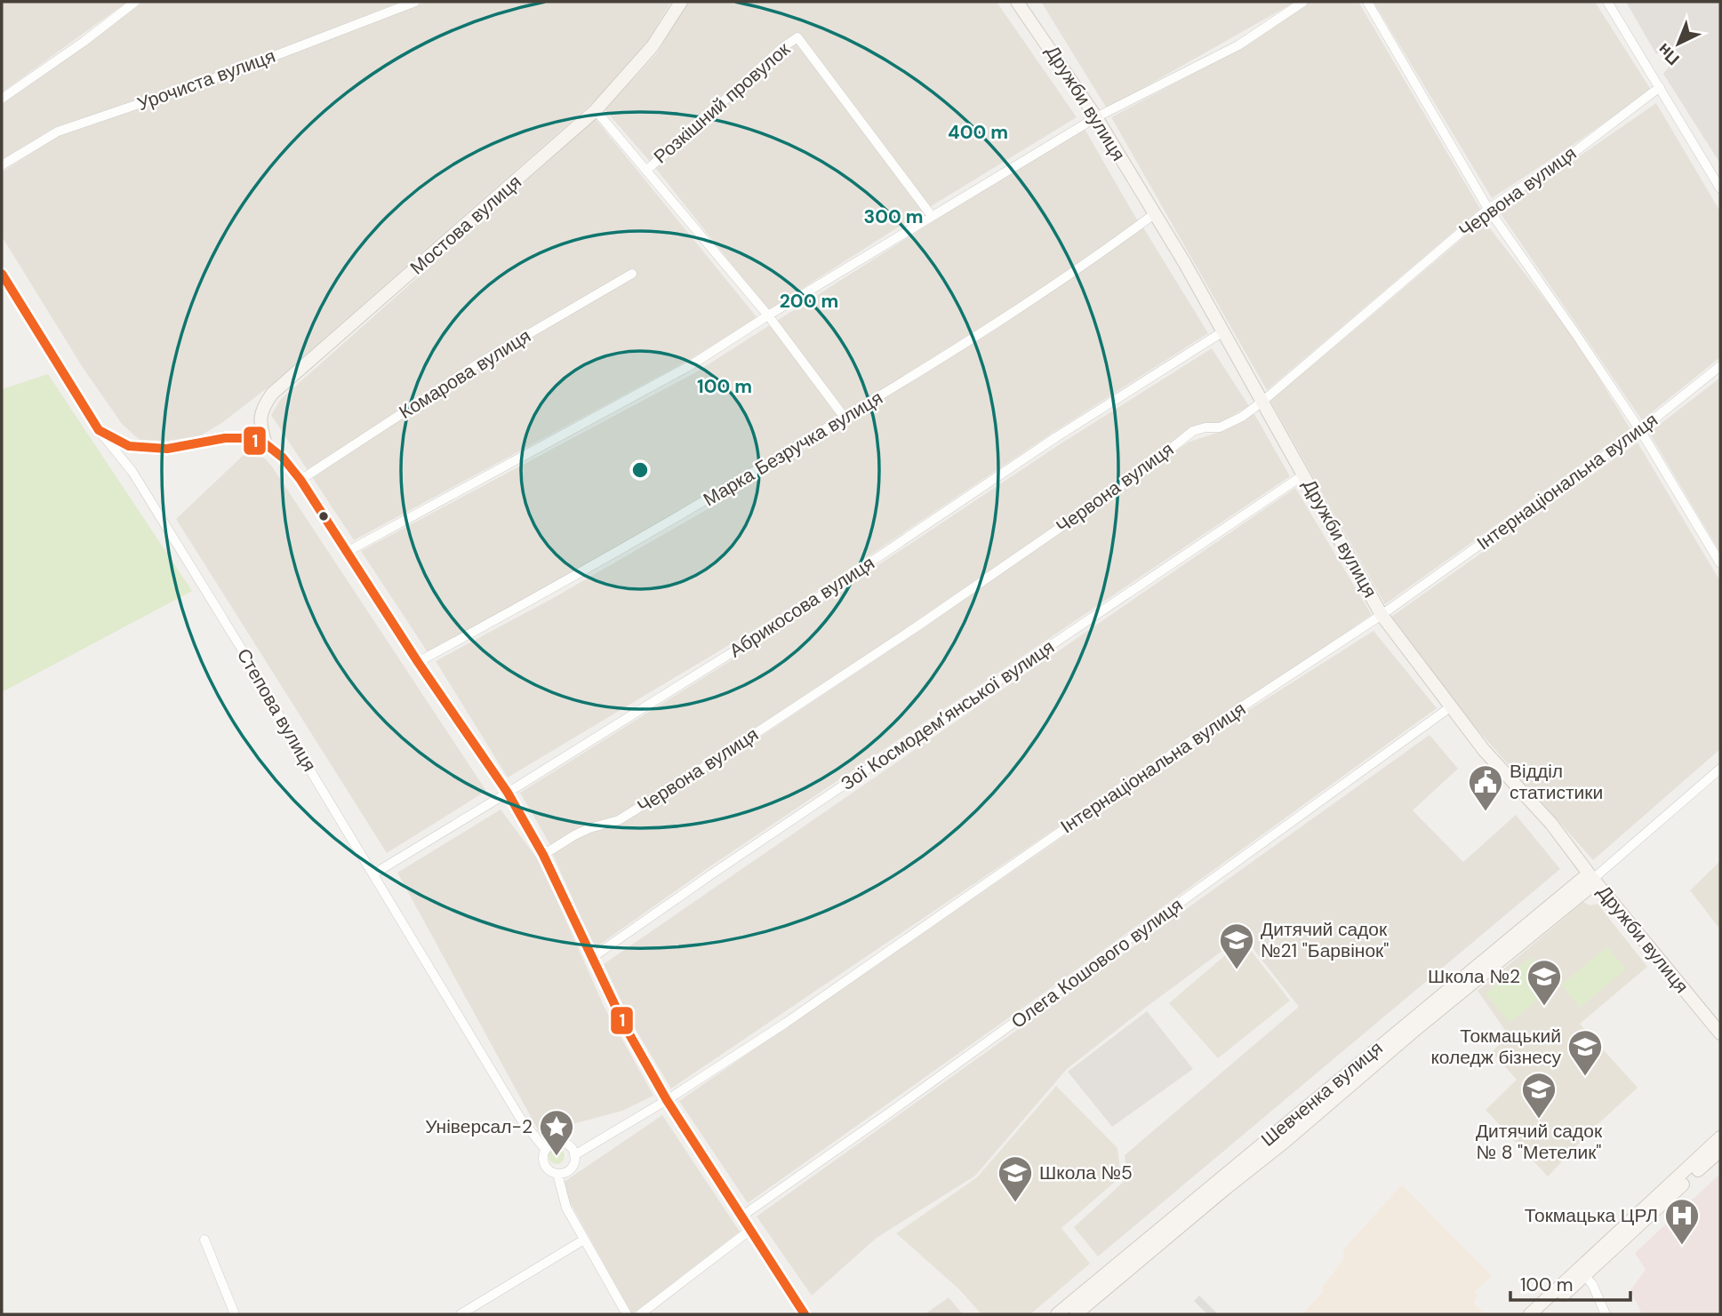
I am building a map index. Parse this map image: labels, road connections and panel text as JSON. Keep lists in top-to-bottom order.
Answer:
{
  "streets": {
    "street": [
      "Урочиста вулиця",
      "Розкішний провулок",
      "Дружби вулиця",
      "Червона вулиця",
      "Мостова вулиця",
      "Комарова вулиця",
      "Марка Безручка вулиця",
      "Інтернаціональна вулиця",
      "Абрикосова вулиця",
      "Степова вулиця",
      "Зої Космодем’янської вулиця",
      "Олега Кошового вулиця",
      "Шевченка вулиця"
    ]
  },
  "crossings": [
    ["Розкішний провулок", "Мостова вулиця"],
    ["Розкішний провулок", "Марка Безручка вулиця"],
    ["Дружби вулиця", "Червона вулиця"],
    ["Дружби вулиця", "Марка Безручка вулиця"],
    ["Дружби вулиця", "Інтернаціональна вулиця"],
    ["Дружби вулиця", "Абрикосова вулиця"],
    ["Дружби вулиця", "Зої Космодем’янської вулиця"],
    ["Дружби вулиця", "Олега Кошового вулиця"],
    ["Дружби вулиця", "Шевченка вулиця"],
    ["Інтернаціональна вулиця", "Степова вулиця"],
    ["Абрикосова вулиця", "Степова вулиця"]
  ],
  "places": {
    "public building": ["Відділ статистики"],
    "school or university": [
      "Дитячий садок №21 \"Барвінок\"",
      "Школа №2",
      "Токмацький коледж бізнесу",
      "Дитячий садок № 8 \"Метелик\"",
      "Школа №5"
    ],
    "place": ["Універсал-2"],
    "hospital": ["Токмацька ЦРЛ"]
  },
  "lines": ["transit line 1"],
  "scale_bar": "100 m",
  "north": "bottom left",
  "rings": [
    "400 m",
    "300 m",
    "200 m",
    "100 m"
  ]
}
